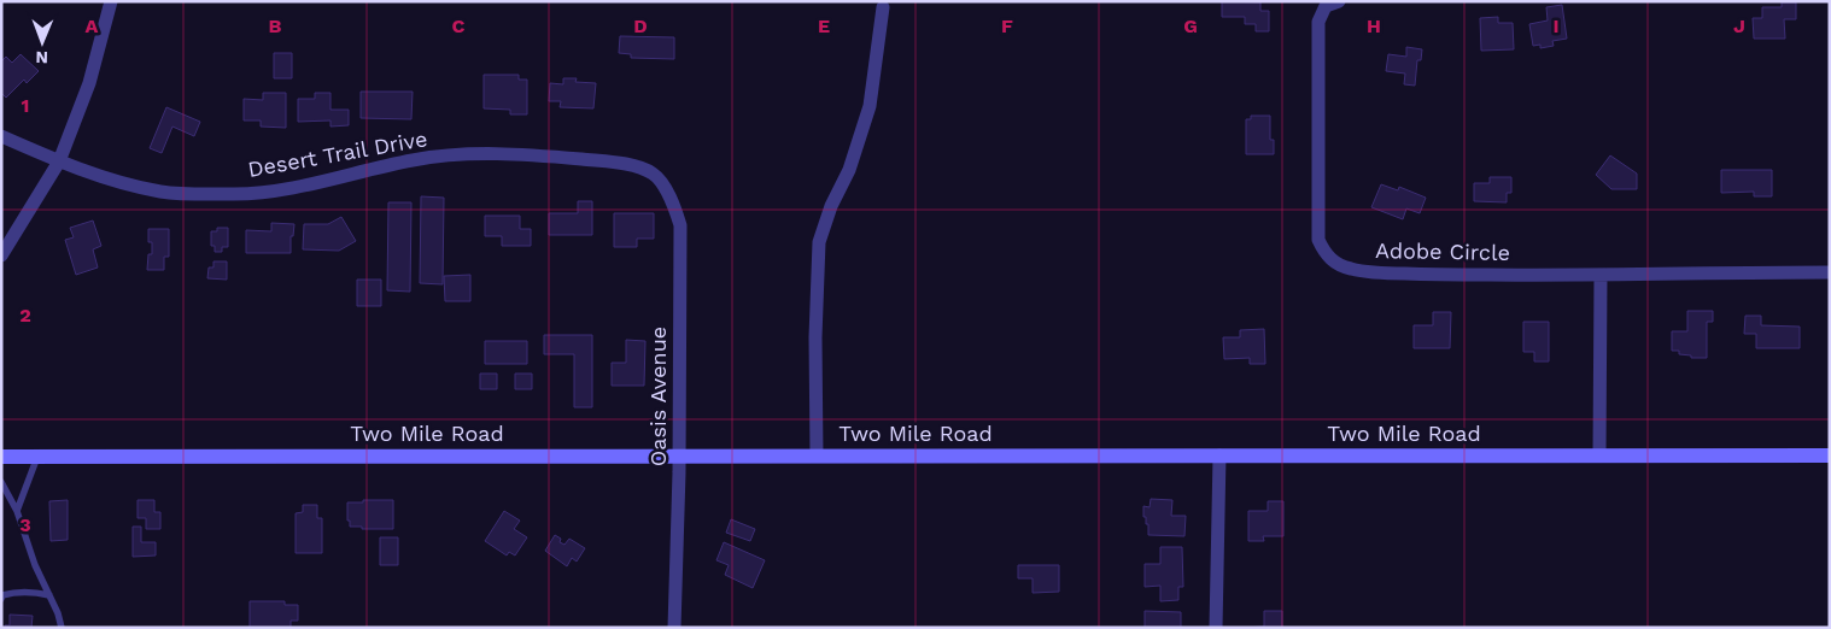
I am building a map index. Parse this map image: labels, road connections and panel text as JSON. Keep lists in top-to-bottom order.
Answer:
{
  "streets": {
    "main road": ["Two Mile Road"],
    "street": ["Desert Trail Drive", "Adobe Circle", "Oasis Avenue"]
  },
  "crossings": [
    ["Desert Trail Drive", "Oasis Avenue"],
    ["Oasis Avenue", "Two Mile Road"]
  ],
  "north": "bottom",
  "grid": {
    "columns": [
      "A",
      "B",
      "C",
      "D",
      "E",
      "F",
      "G",
      "H",
      "I",
      "J"
    ],
    "rows": ["1", "2", "3"]
  }
}
